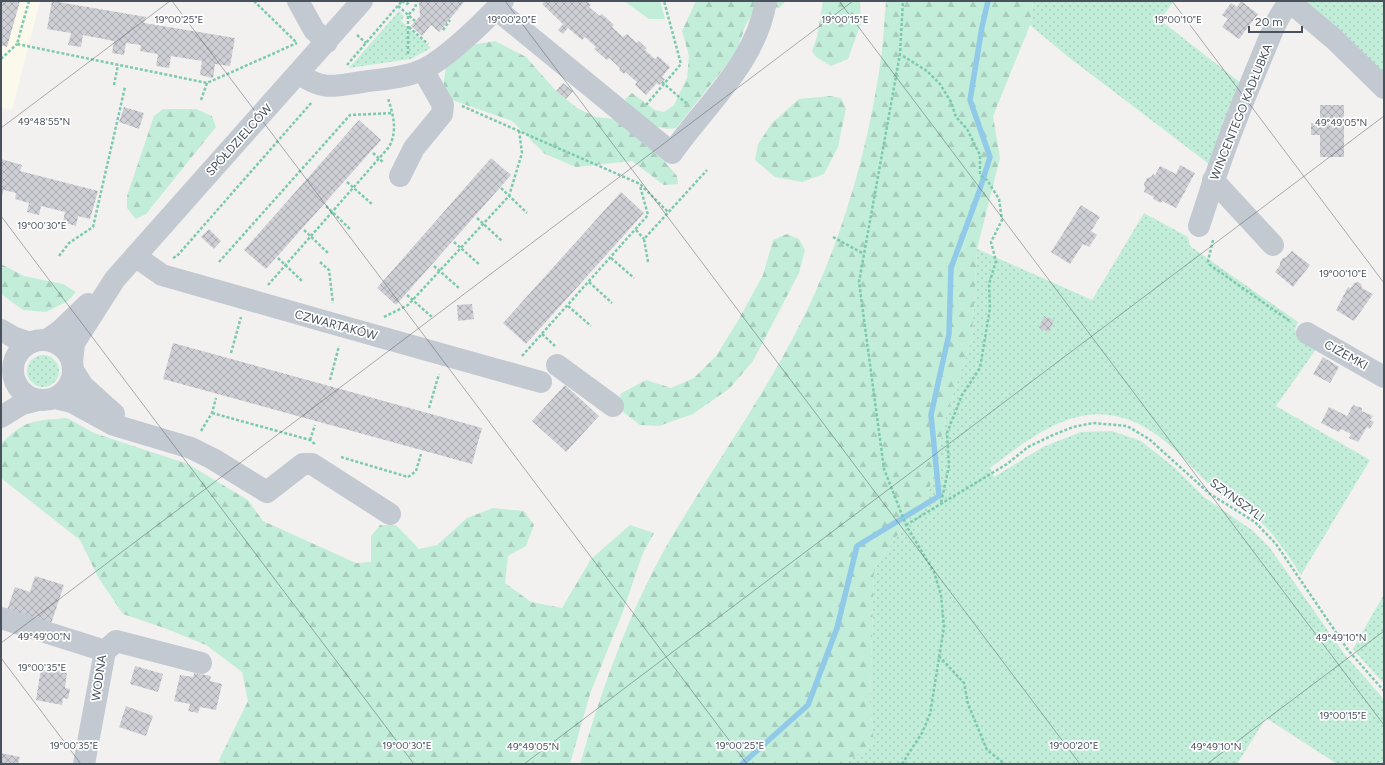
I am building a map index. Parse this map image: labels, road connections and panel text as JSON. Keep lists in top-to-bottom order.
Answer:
{
  "streets": {
    "street": [
      "WINCENTEGO KADŁUBKA",
      "SPÓŁDZIELCÓW",
      "CZWARTAKÓW",
      "CIŻEMKI",
      "WODNA"
    ],
    "path": ["SZYNSZYLI"]
  },
  "crossings": [
    ["SPÓŁDZIELCÓW", "CZWARTAKÓW"]
  ],
  "scale_bar": "20 m",
  "coordinates": [
    "19°00'25\"E",
    "19°00'20\"E",
    "19°00'15\"E",
    "19°00'10\"E",
    "49°48'55\"N",
    "49°49'05\"N",
    "19°00'30\"E",
    "49°49'00\"N",
    "49°49'10\"N",
    "19°00'35\"E"
  ]
}
